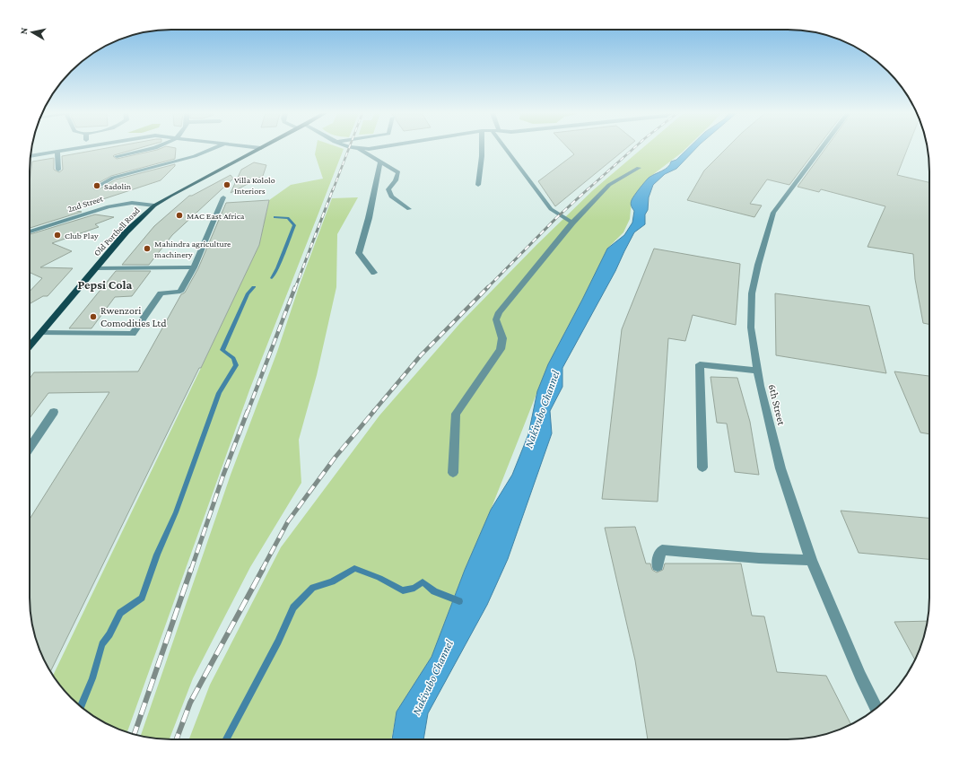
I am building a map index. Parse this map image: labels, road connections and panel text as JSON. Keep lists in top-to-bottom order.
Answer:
{
  "streets": {
    "main road": ["Old Portbell Road"],
    "street": ["2nd Street", "6th Street"]
  },
  "crossings": [
    ["2nd Street", "Old Portbell Road"]
  ],
  "districts": ["Pepsi Cola"],
  "water": ["Nakivubo Channel"],
  "places": [
    "Villa Kololo Interiors",
    "Sadolin",
    "MAC East Africa",
    "Club Play",
    "Mahindra agriculture machinery",
    "Rwenzori Comodities Ltd"
  ],
  "north": "left"
}
